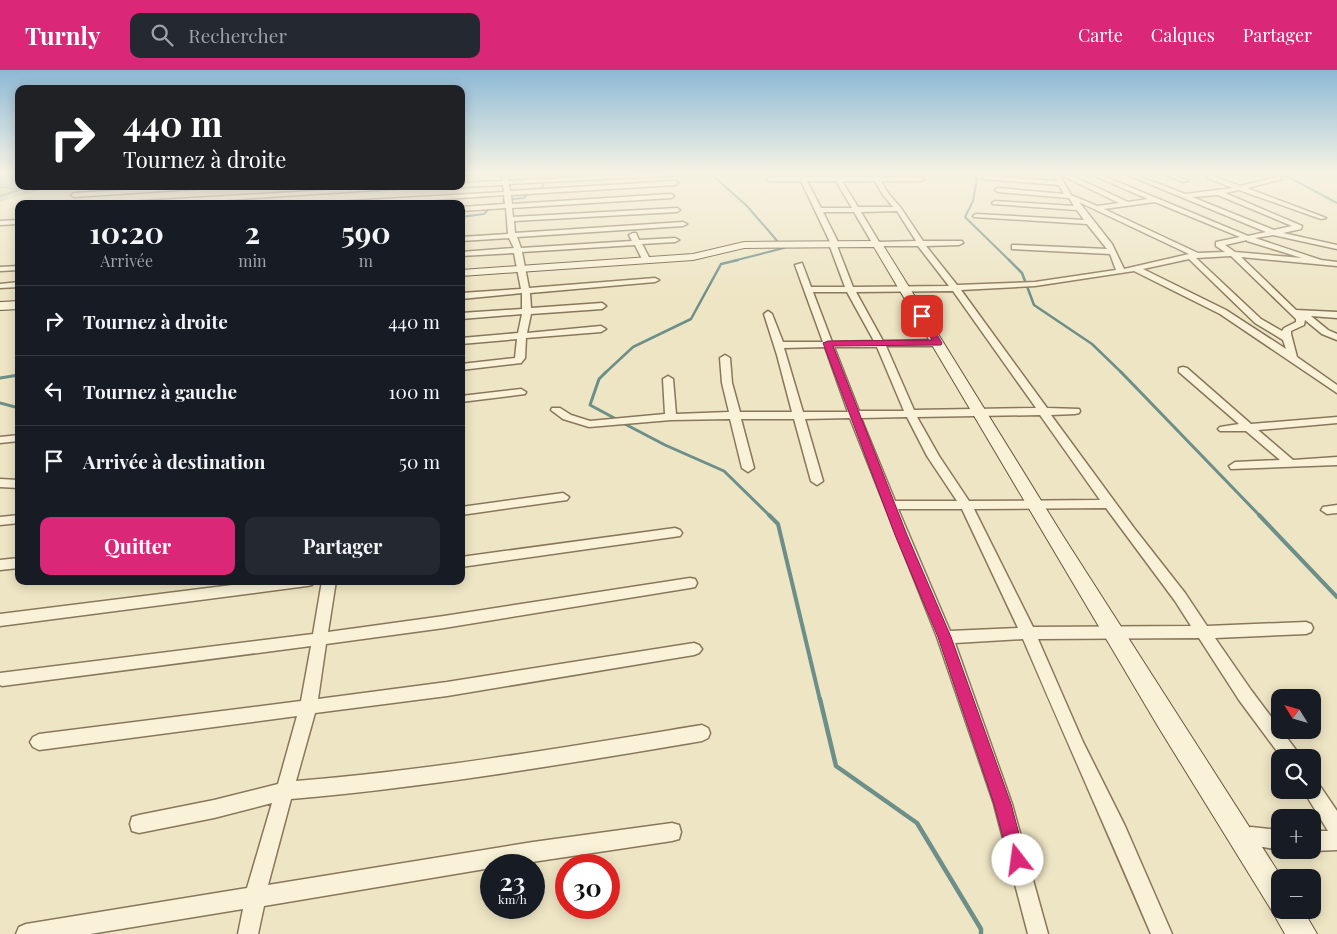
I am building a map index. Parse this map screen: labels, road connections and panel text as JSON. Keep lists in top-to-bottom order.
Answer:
{
  "north": "top left",
  "page": {
    "header": "Turnly",
    "search": "Rechercher",
    "nav": ["Carte", "Calques", "Partager"],
    "turn": ["440 m", "Tournez à droite"],
    "eta": [
      "10:20",
      "Arrivée",
      "2",
      "min",
      "590",
      "m"
    ],
    "list": [
      {
        "name": "Tournez à droite",
        "value": "440 m"
      },
      {
        "name": "Tournez à gauche",
        "value": "100 m"
      },
      {
        "name": "Arrivée à destination",
        "value": "50 m"
      }
    ],
    "buttons": ["Quitter", "Partager"],
    "map_buttons": ["+", "−"],
    "speed": "23 km/h",
    "limit": "30"
  }
}
